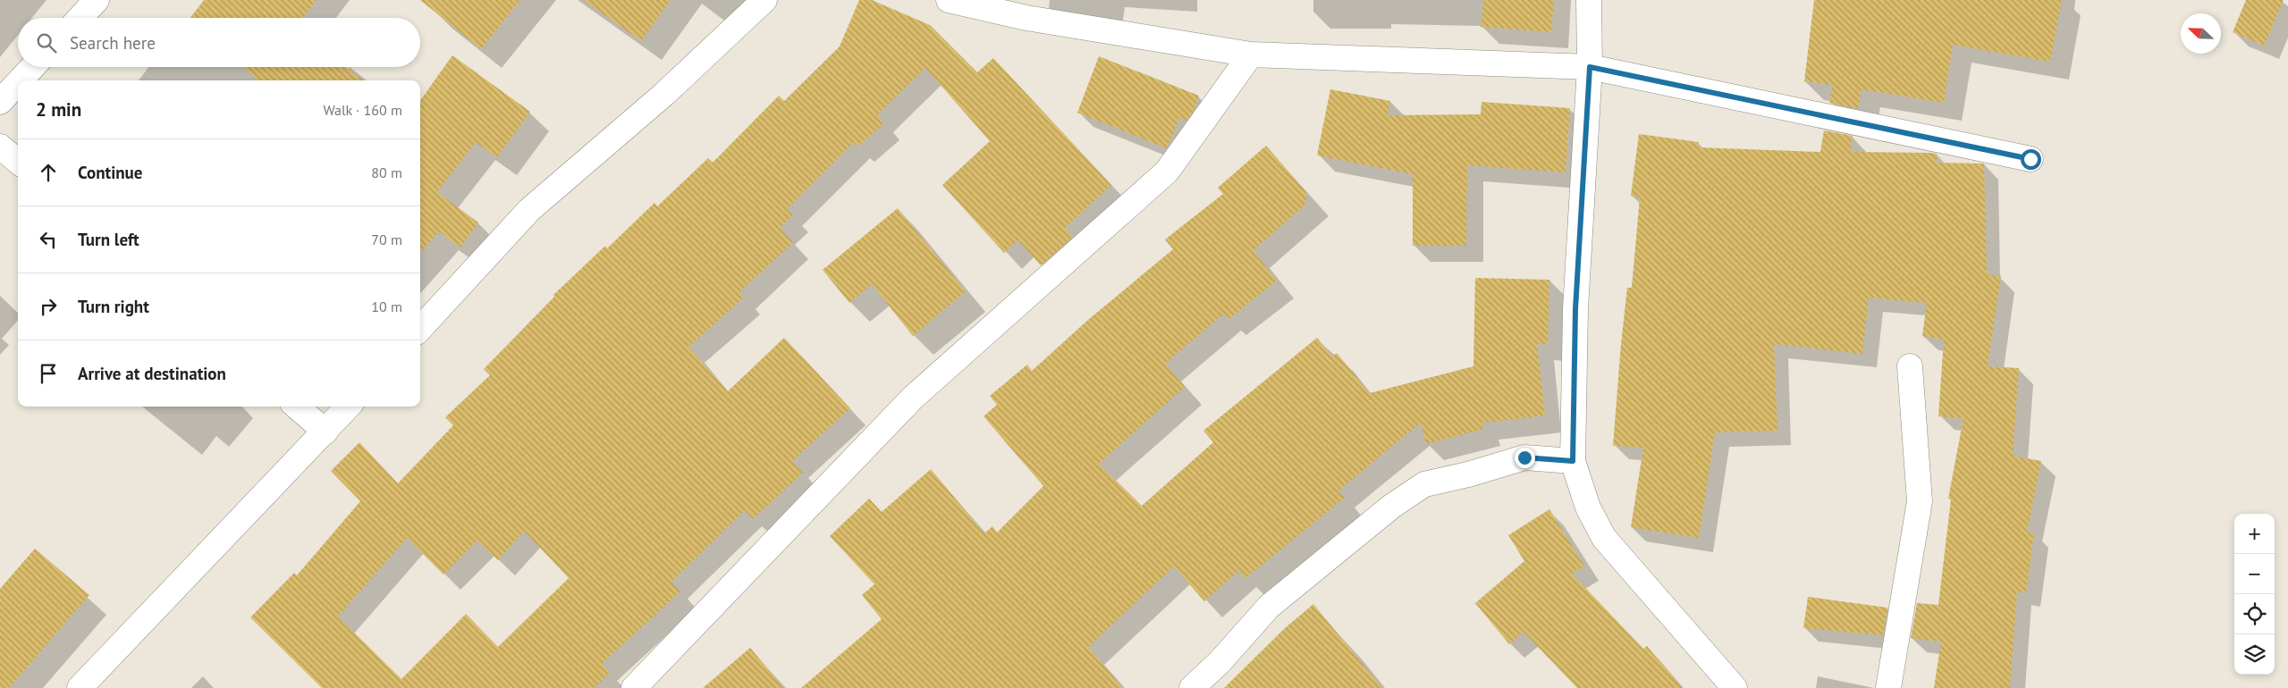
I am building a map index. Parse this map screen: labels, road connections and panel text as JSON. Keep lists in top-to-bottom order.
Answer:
{
  "north": "top left",
  "page": {
    "search": "Search here",
    "heading": ["2 min", "Walk · 160 m"],
    "list": [
      ["Continue", "80 m"],
      ["Turn left", "70 m"],
      ["Turn right", "10 m"],
      "Arrive at destination"
    ],
    "map_buttons": ["+", "−"]
  }
}
